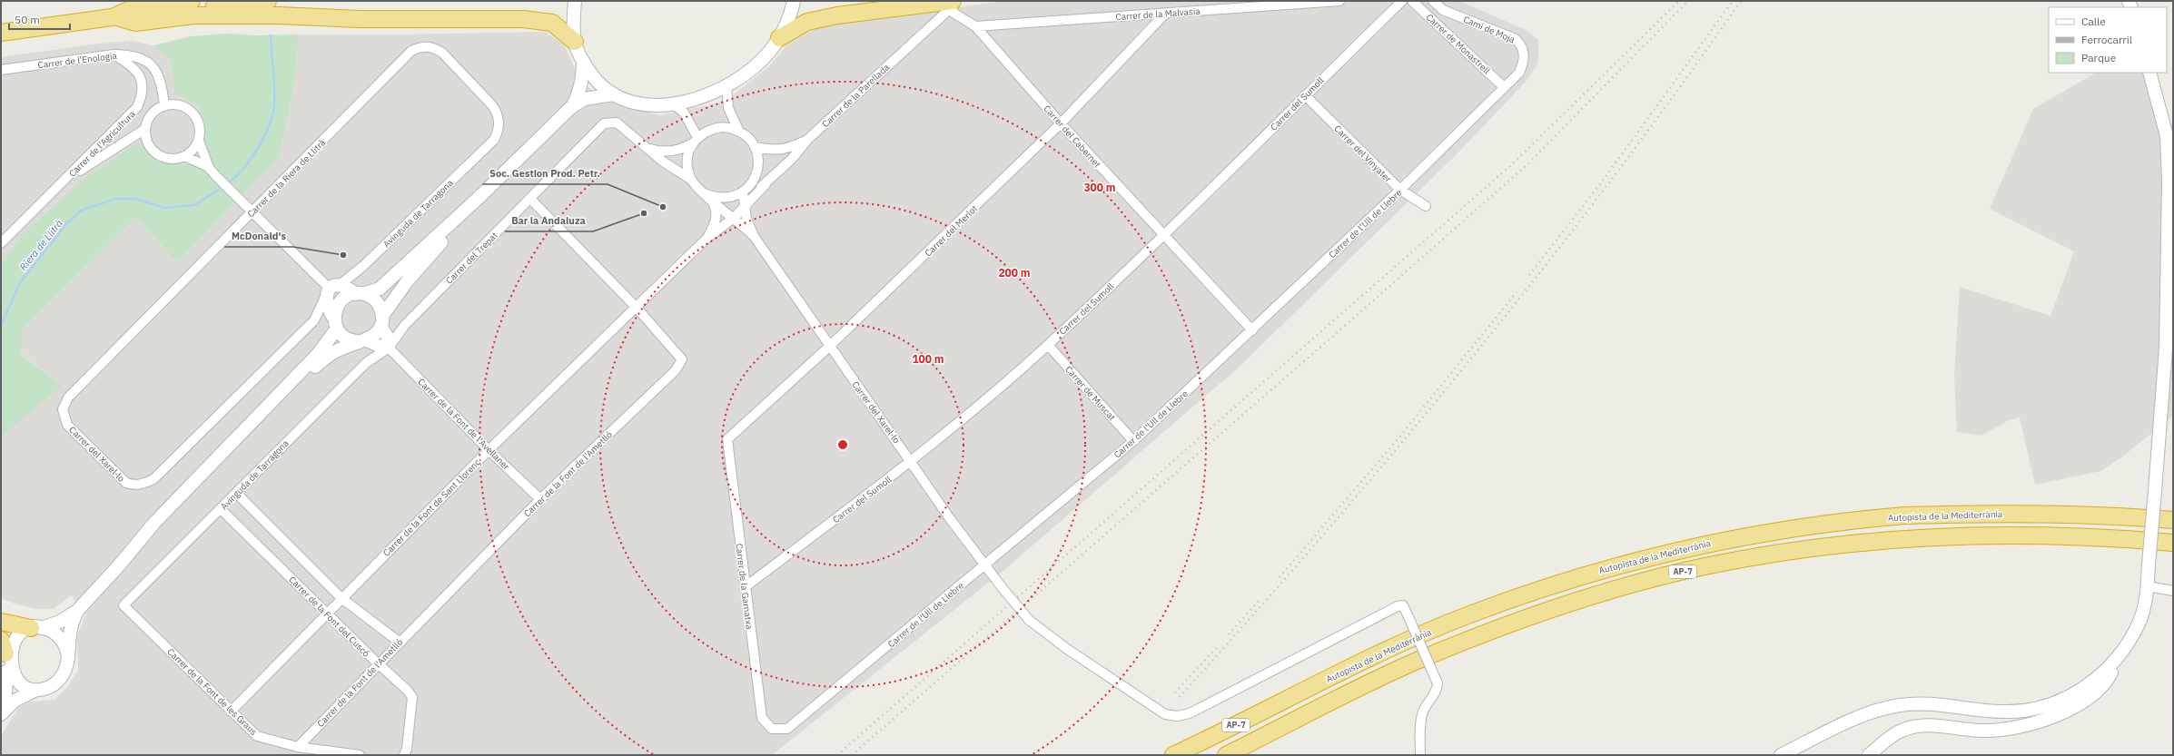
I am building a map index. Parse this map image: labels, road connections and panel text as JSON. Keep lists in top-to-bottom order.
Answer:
{
  "streets": {
    "highway": ["Autopista de la Mediterrània", "AP-7"],
    "street": [
      "Carrer de la Malvasia",
      "Camí de Moja",
      "Carrer de Monastrell",
      "Carrer de l'Enologia",
      "Carrer de la Parellada",
      "Carrer del Sumoll",
      "Carrer del Cabernet",
      "Carrer de l'Agricultura",
      "Carrer del Vinyater",
      "Carrer de la Riera de Llitrà",
      "Avinguda de Tarragona",
      "Carrer de l'Ull de Llebre",
      "Carrer del Merlot",
      "Carrer del Trepat",
      "Carrer de Muscat",
      "Carrer del Xarel·lo",
      "Carrer de la Font de l'Avellaner",
      "Carrer de la Font de l'Ametlló",
      "Carrer de la Font de Sant Llorenç",
      "Carrer de la Garnatxa",
      "Carrer de la Font del Cuscó",
      "Carrer de la Font de les Graus"
    ]
  },
  "crossings": [
    ["Carrer de la Malvasia", "Carrer del Cabernet"],
    ["Carrer de la Malvasia", "Carrer del Merlot"],
    ["Camí de Moja", "Carrer de Monastrell"],
    ["Camí de Moja", "Carrer de l'Ull de Llebre"],
    ["Carrer de Monastrell", "Carrer de l'Ull de Llebre"],
    ["Carrer de l'Enologia", "Carrer de l'Agricultura"],
    ["Carrer de la Parellada", "Carrer del Cabernet"],
    ["Carrer de la Parellada", "Carrer de la Font de l'Ametlló"],
    ["Carrer de la Parellada", "Carrer de la Font de Sant Llorenç"],
    ["Carrer del Sumoll", "Carrer del Cabernet"],
    ["Carrer del Sumoll", "Carrer del Vinyater"],
    ["Carrer del Sumoll", "Carrer de Muscat"],
    ["Carrer del Sumoll", "Carrer del Xarel·lo"],
    ["Carrer del Sumoll", "Carrer de la Garnatxa"],
    ["Carrer del Cabernet", "Carrer de l'Ull de Llebre"],
    ["Carrer del Cabernet", "Carrer del Merlot"],
    ["Carrer del Vinyater", "Carrer de l'Ull de Llebre"],
    ["Carrer de la Riera de Llitrà", "Avinguda de Tarragona"],
    ["Carrer de la Riera de Llitrà", "Carrer del Xarel·lo"],
    ["Avinguda de Tarragona", "Carrer del Trepat"],
    ["Avinguda de Tarragona", "Carrer del Xarel·lo"],
    ["Avinguda de Tarragona", "Carrer de la Font de l'Avellaner"],
    ["Avinguda de Tarragona", "Carrer de la Font del Cuscó"],
    ["Avinguda de Tarragona", "Carrer de la Font de les Graus"],
    ["Carrer de l'Ull de Llebre", "Carrer de Muscat"],
    ["Carrer de l'Ull de Llebre", "Carrer del Xarel·lo"],
    ["Carrer de l'Ull de Llebre", "Carrer de la Garnatxa"],
    ["Carrer del Merlot", "Carrer del Xarel·lo"],
    ["Carrer del Merlot", "Carrer de la Garnatxa"],
    ["Carrer del Trepat", "Carrer de la Font de l'Avellaner"],
    ["Carrer del Trepat", "Carrer de la Font de l'Ametlló"],
    ["Carrer de la Font de l'Avellaner", "Carrer de la Font de l'Ametlló"],
    ["Carrer de la Font de l'Avellaner", "Carrer de la Font de Sant Llorenç"],
    ["Carrer de la Font de l'Ametlló", "Carrer de la Font de Sant Llorenç"],
    ["Carrer de la Font de l'Ametlló", "Carrer de la Font del Cuscó"],
    ["Carrer de la Font de l'Ametlló", "Carrer de la Font de les Graus"],
    ["Carrer de la Font de Sant Llorenç", "Carrer de la Font del Cuscó"],
    ["Carrer de la Font de Sant Llorenç", "Carrer de la Font de les Graus"]
  ],
  "water": ["Riera de Llitrà"],
  "places": ["Soc. Gestion Prod. Petr.", "Bar la Andaluza", "McDonald's"],
  "legend": ["Calle", "Ferrocarril", "Parque"],
  "scale_bar": "50 m",
  "rings": ["300 m", "200 m", "100 m"]
}
